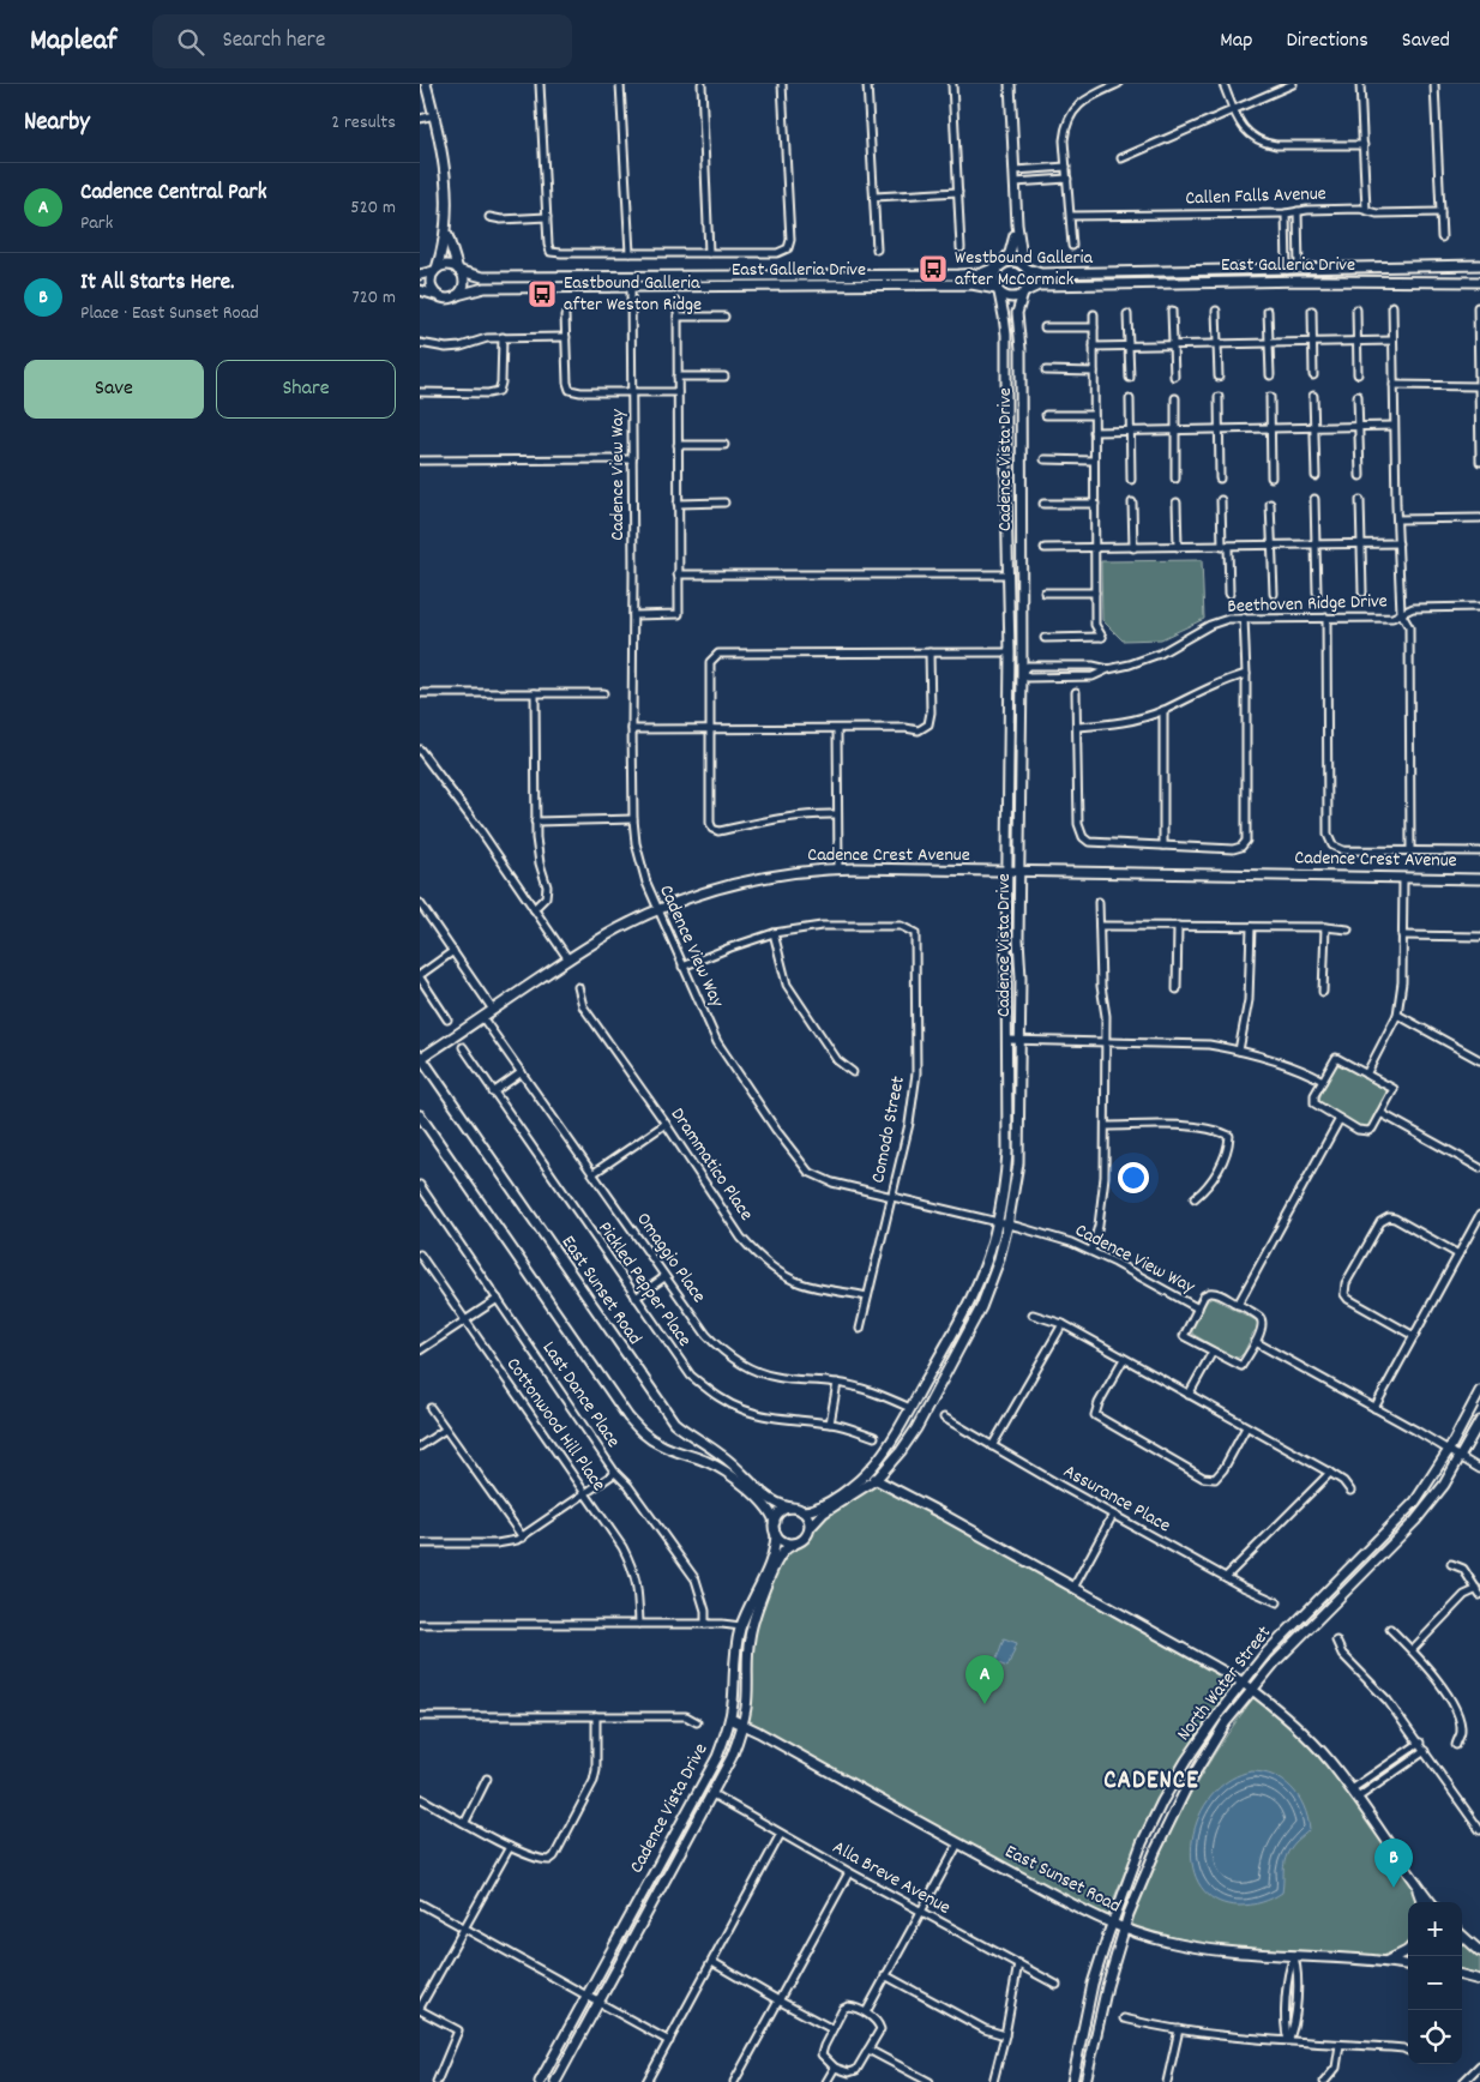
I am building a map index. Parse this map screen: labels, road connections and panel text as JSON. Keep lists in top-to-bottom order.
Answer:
{
  "streets": {
    "main road": [
      "East Galleria Drive",
      "Cadence Vista Drive",
      "Cadence Crest Avenue",
      "East Sunset Road",
      "North Water Street"
    ],
    "street": [
      "Callen Falls Avenue",
      "Cadence View Way",
      "Beethoven Ridge Drive",
      "Comodo Street",
      "Drammatico Place",
      "Omaggio Place",
      "Pickled Pepper Place",
      "Last Dance Place",
      "Cottonwood Hill Place",
      "Assurance Place",
      "Alla Breve Avenue"
    ]
  },
  "crossings": [
    ["East Galleria Drive", "Cadence Vista Drive"],
    ["East Galleria Drive", "Cadence View Way"],
    ["Cadence Vista Drive", "Cadence View Way"],
    ["Cadence Vista Drive", "Beethoven Ridge Drive"],
    ["Cadence Vista Drive", "Cadence Crest Avenue"],
    ["Cadence Vista Drive", "Omaggio Place"],
    ["Cadence Vista Drive", "East Sunset Road"],
    ["Cadence Vista Drive", "Alla Breve Avenue"],
    ["Cadence View Way", "Cadence Crest Avenue"],
    ["Cadence View Way", "Comodo Street"],
    ["Cadence Crest Avenue", "Omaggio Place"],
    ["Cadence Crest Avenue", "East Sunset Road"],
    ["Comodo Street", "Drammatico Place"],
    ["East Sunset Road", "North Water Street"]
  ],
  "districts": ["CADENCE"],
  "places": {
    "bus stop": ["Westbound Galleria after McCormick", "Eastbound Galleria after Weston Ridge"]
  },
  "page": {
    "header": "Mapleaf",
    "search": "Search here",
    "nav": ["Map", "Directions", "Saved"],
    "heading": ["Nearby", "2 results"],
    "list": [
      {
        "mark": "A",
        "name": "Cadence Central Park",
        "note": "Park",
        "value": "520 m"
      },
      {
        "mark": "B",
        "name": "It All Starts Here.",
        "note": "Place · East Sunset Road",
        "value": "720 m"
      }
    ],
    "buttons": ["Save", "Share"],
    "pins": ["A", "B"],
    "map_buttons": ["+", "−"]
  }
}
